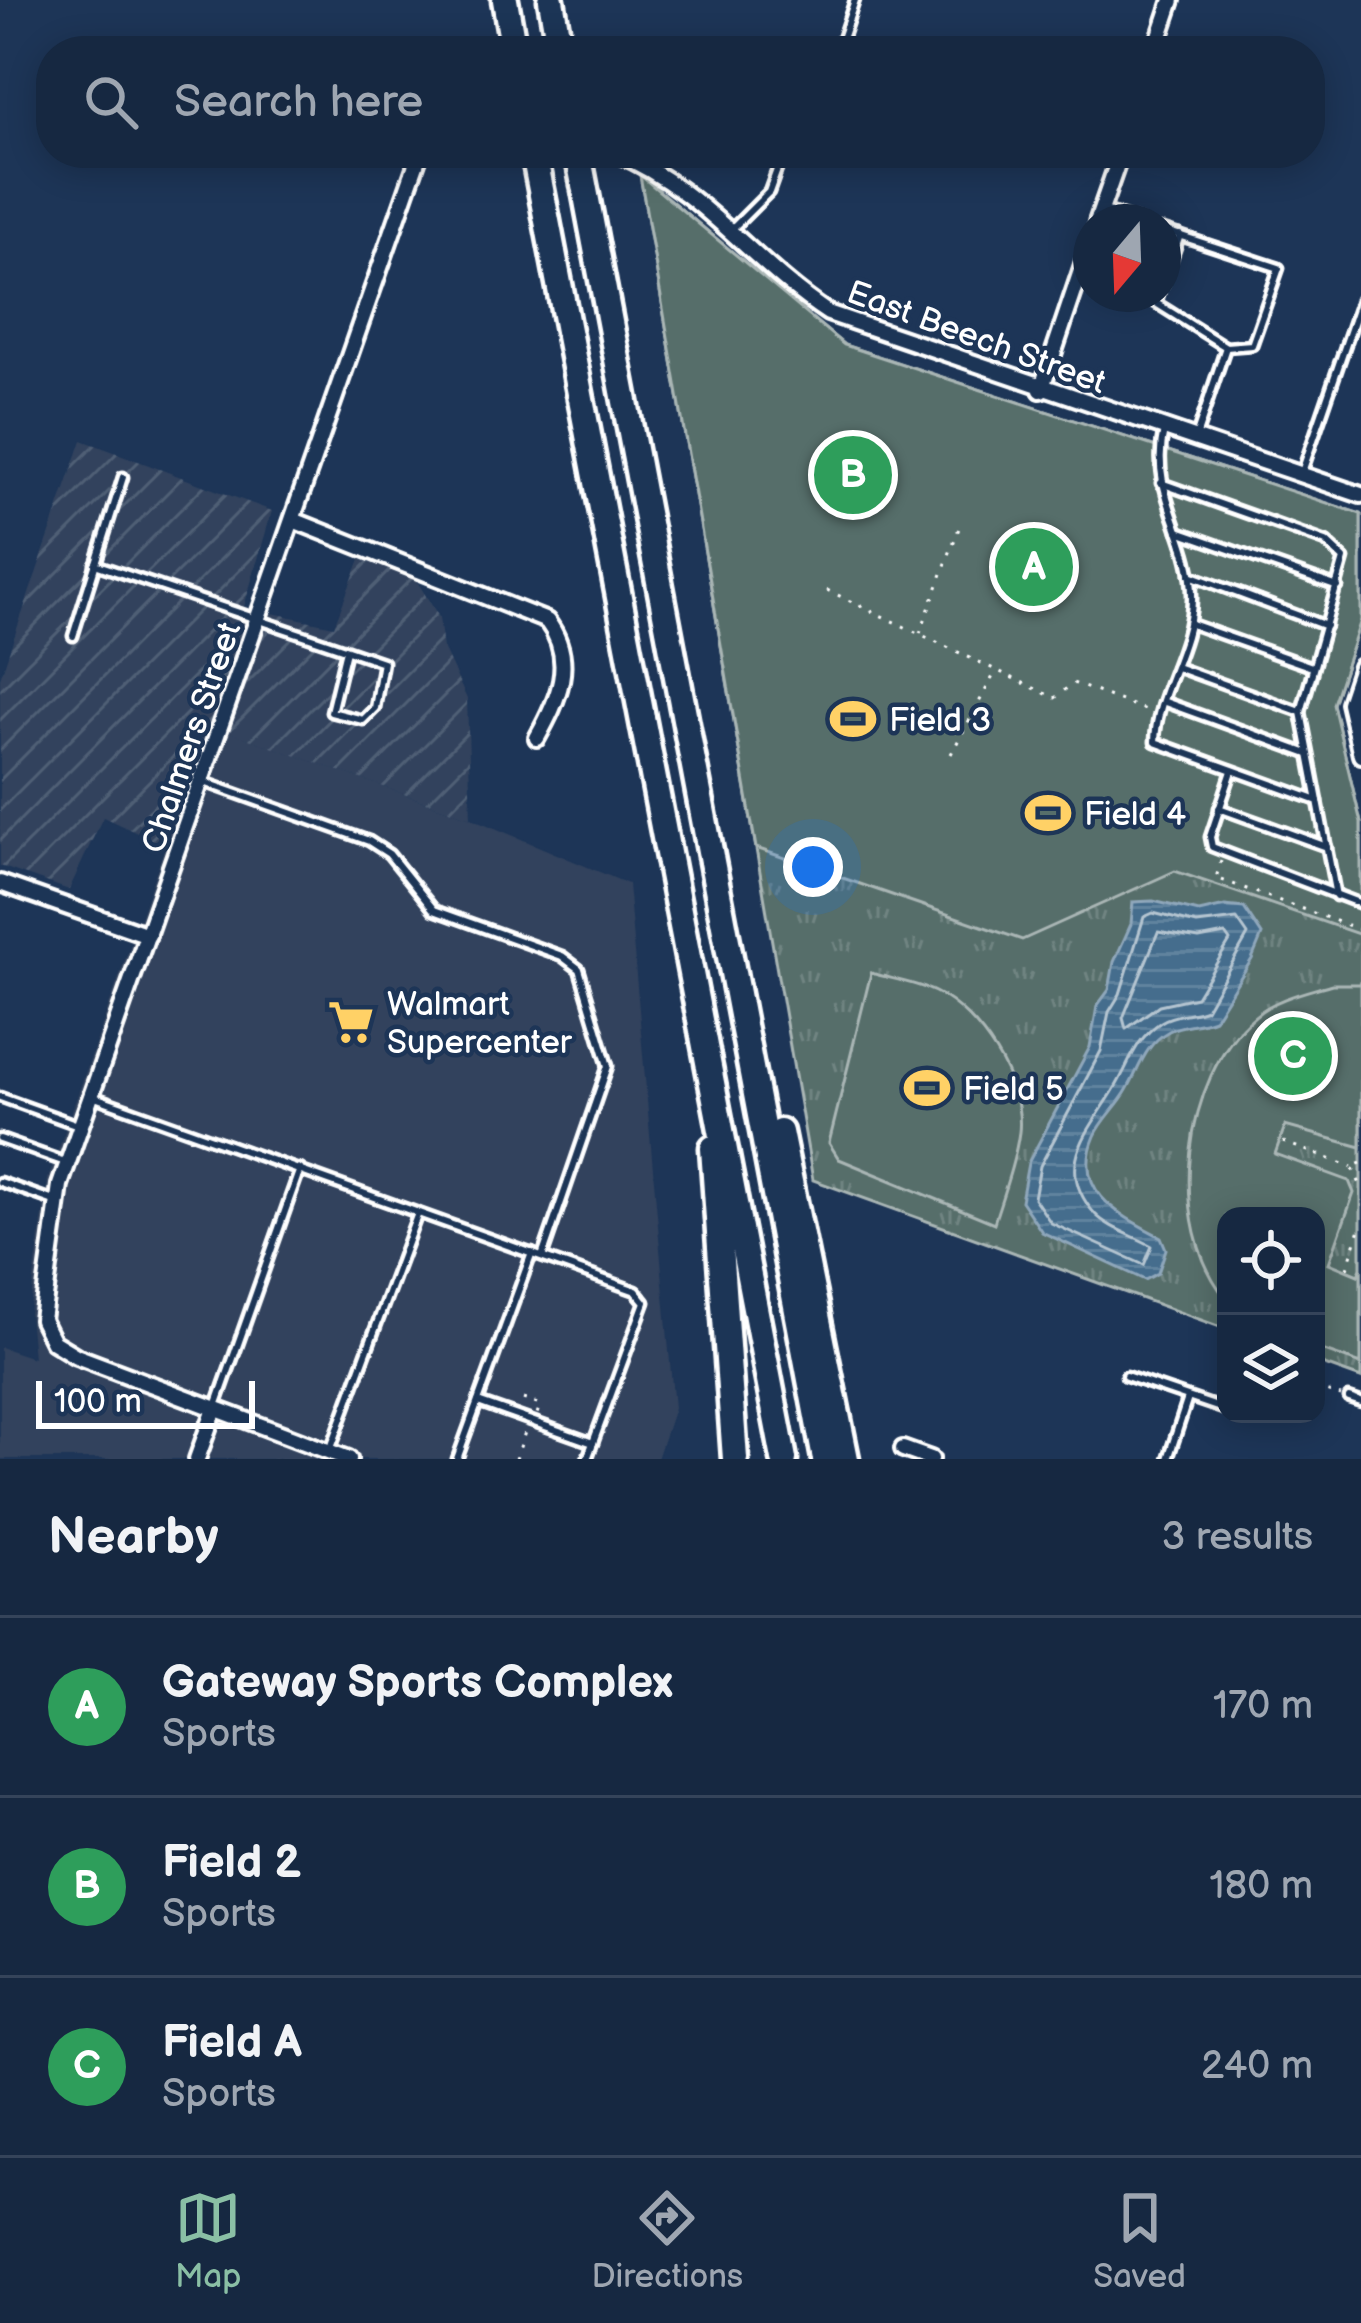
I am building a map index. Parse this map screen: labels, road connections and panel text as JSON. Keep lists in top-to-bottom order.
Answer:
{
  "streets": {
    "street": ["East Beech Street", "Chalmers Street"]
  },
  "places": {
    "sports": ["Field 3", "Field 4", "Field 5"],
    "supermarket": ["Walmart Supercenter"]
  },
  "scale_bar": "100 m",
  "north": "bottom",
  "page": {
    "search": "Search here",
    "pins": ["B", "A", "C"],
    "scale": "100 m",
    "heading": ["Nearby", "3 results"],
    "list": [
      {
        "mark": "A",
        "name": "Gateway Sports Complex",
        "note": "Sports",
        "value": "170 m"
      },
      {
        "mark": "B",
        "name": "Field 2",
        "note": "Sports",
        "value": "180 m"
      },
      {
        "mark": "C",
        "name": "Field A",
        "note": "Sports",
        "value": "240 m"
      }
    ],
    "nav": ["Map", "Directions", "Saved"]
  }
}
